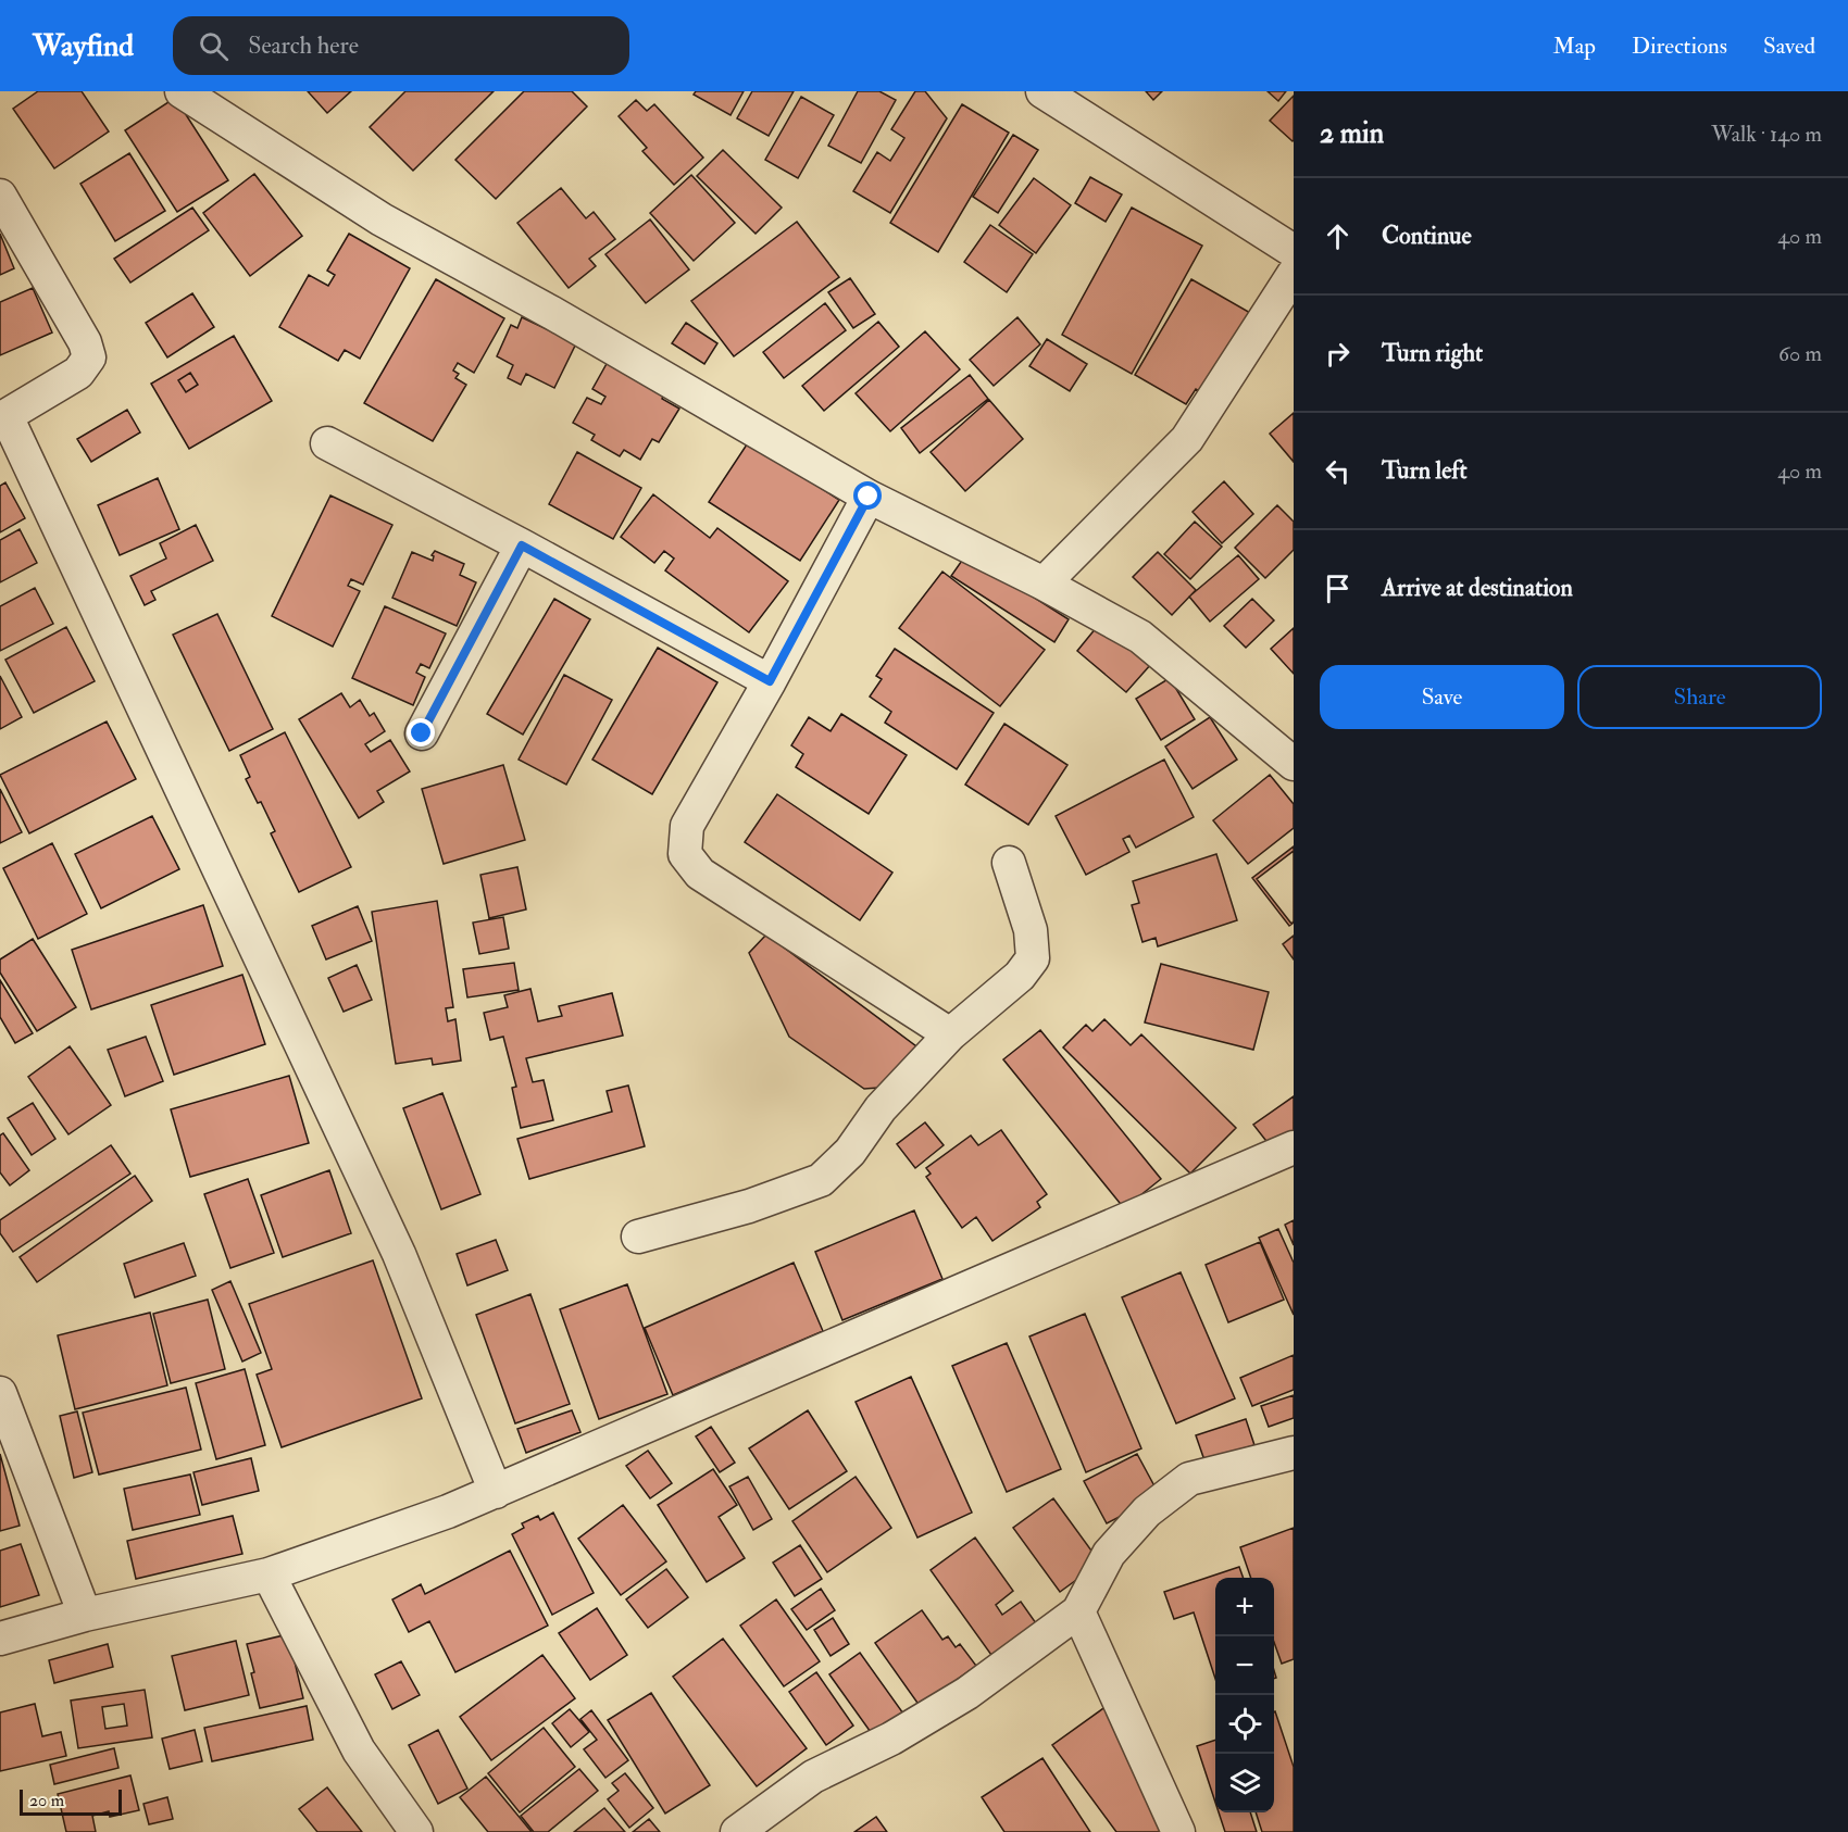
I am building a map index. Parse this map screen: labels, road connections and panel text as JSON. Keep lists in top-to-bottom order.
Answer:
{
  "scale_bar": "20 m",
  "page": {
    "header": "Wayfind",
    "search": "Search here",
    "nav": ["Map", "Directions", "Saved"],
    "heading": ["2 min", "Walk · 140 m"],
    "list": [
      ["Continue", "40 m"],
      ["Turn right", "60 m"],
      ["Turn left", "40 m"],
      "Arrive at destination"
    ],
    "buttons": ["Save", "Share"],
    "map_buttons": ["+", "−"],
    "scale": "20 m"
  }
}
